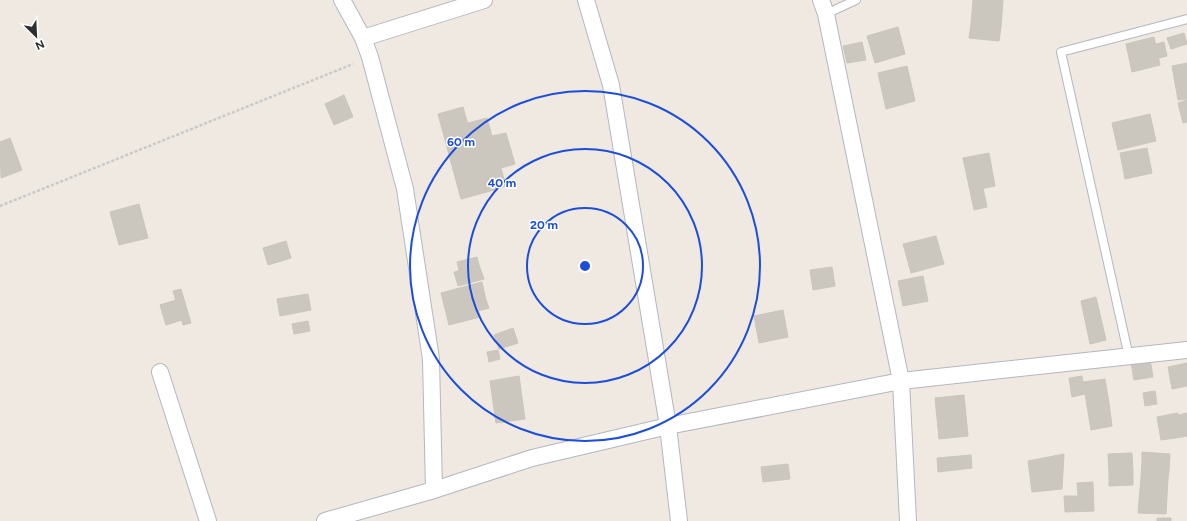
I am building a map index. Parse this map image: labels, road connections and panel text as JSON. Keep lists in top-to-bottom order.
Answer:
{
  "north": "bottom right",
  "rings": ["60 m", "40 m", "20 m"]
}
